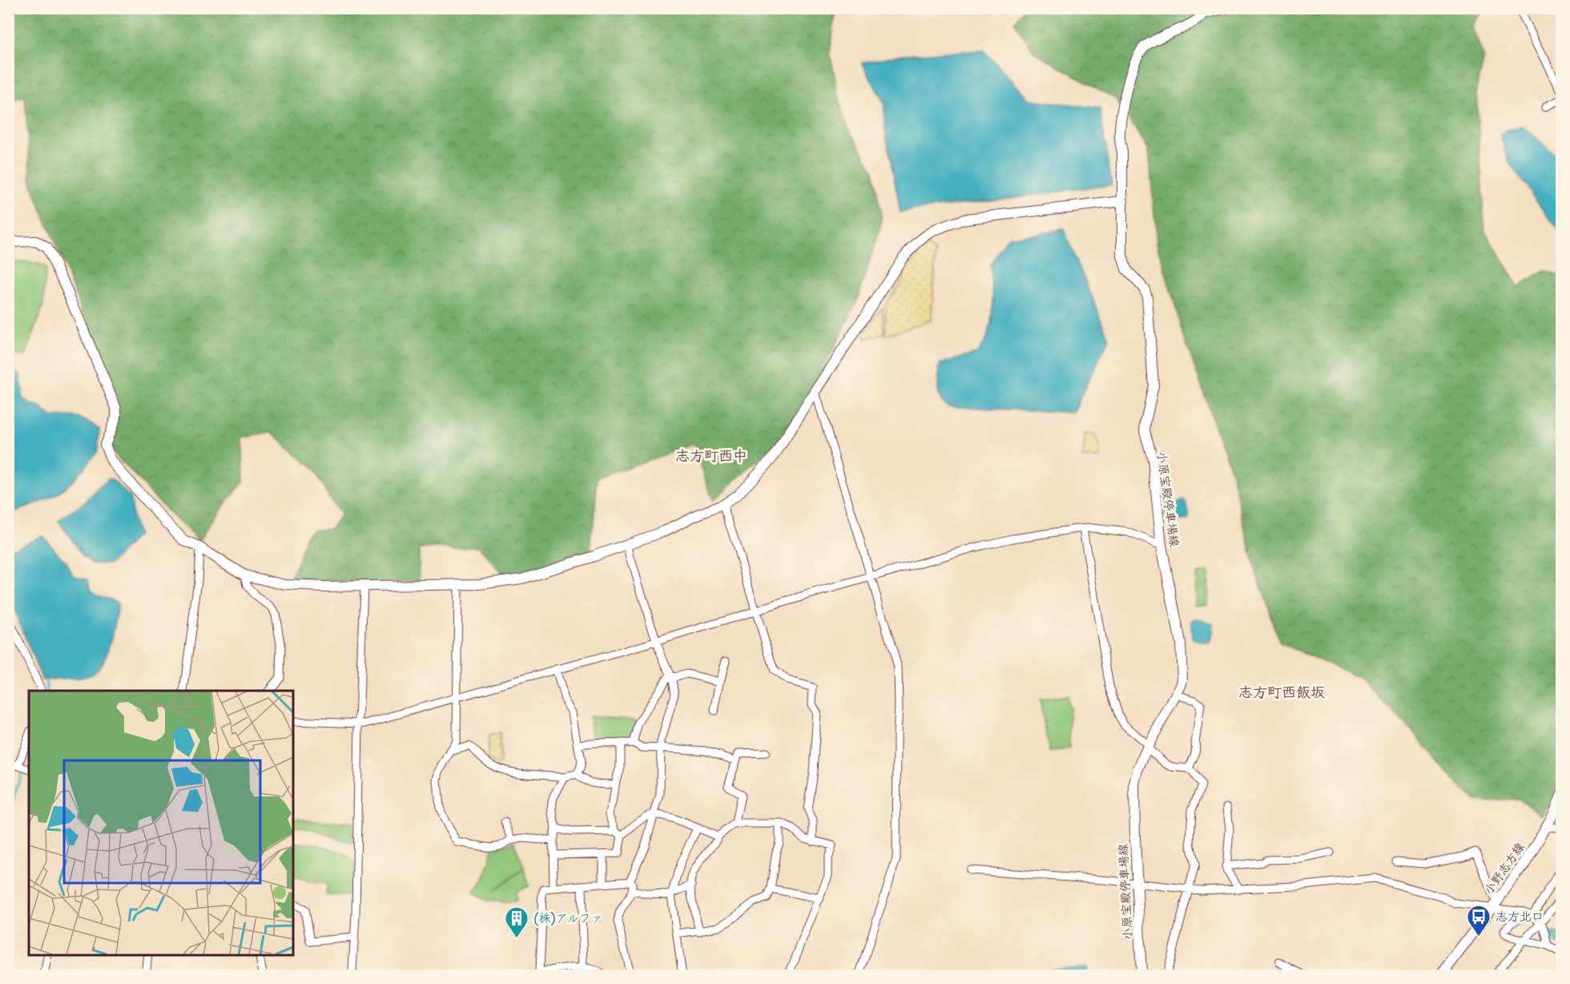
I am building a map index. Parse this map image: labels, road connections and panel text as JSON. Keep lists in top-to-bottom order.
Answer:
{
  "streets": {
    "street": ["小原宝殿停車場線", "小野志方線"]
  },
  "districts": ["志方町西中", "志方町西飯坂"],
  "places": {
    "bus stop": ["志方北口"],
    "building": ["(株)アルファ"]
  }
}
